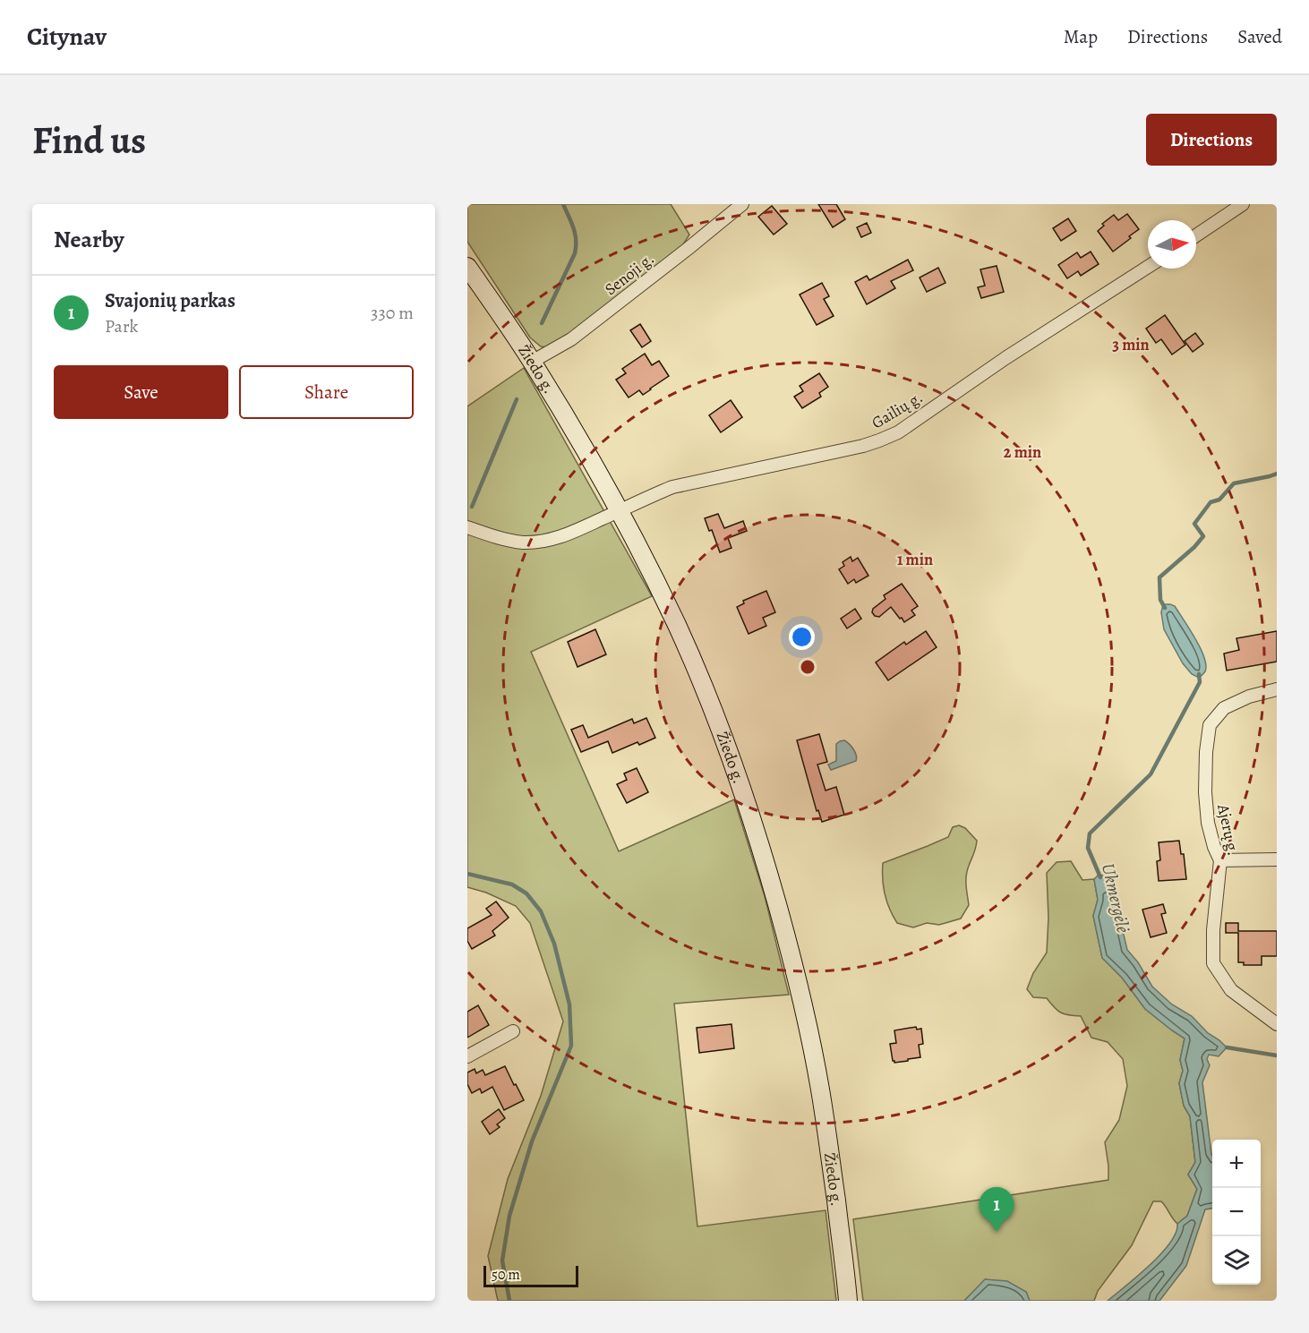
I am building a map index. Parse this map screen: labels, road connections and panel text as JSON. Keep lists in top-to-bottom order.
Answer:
{
  "streets": {
    "street": [
      "Senoji g.",
      "Žiedo g.",
      "Gailių g.",
      "Ajerų g."
    ]
  },
  "crossings": [
    ["Senoji g.", "Žiedo g."],
    ["Žiedo g.", "Gailių g."]
  ],
  "water": ["Ukmergėlė"],
  "scale_bar": "50 m",
  "north": "right",
  "page": {
    "header": "Citynav",
    "nav": ["Map", "Directions", "Saved"],
    "buttons": [
      "Directions",
      ["Save", "Share"]
    ],
    "title": "Find us",
    "heading": "Nearby",
    "list": [
      {
        "mark": "1",
        "name": "Svajonių parkas",
        "note": "Park",
        "value": "330 m"
      }
    ],
    "map_buttons": ["+", "−"],
    "pins": "1",
    "scale": "50 m"
  },
  "rings": ["3 min", "2 min", "1 min"]
}
